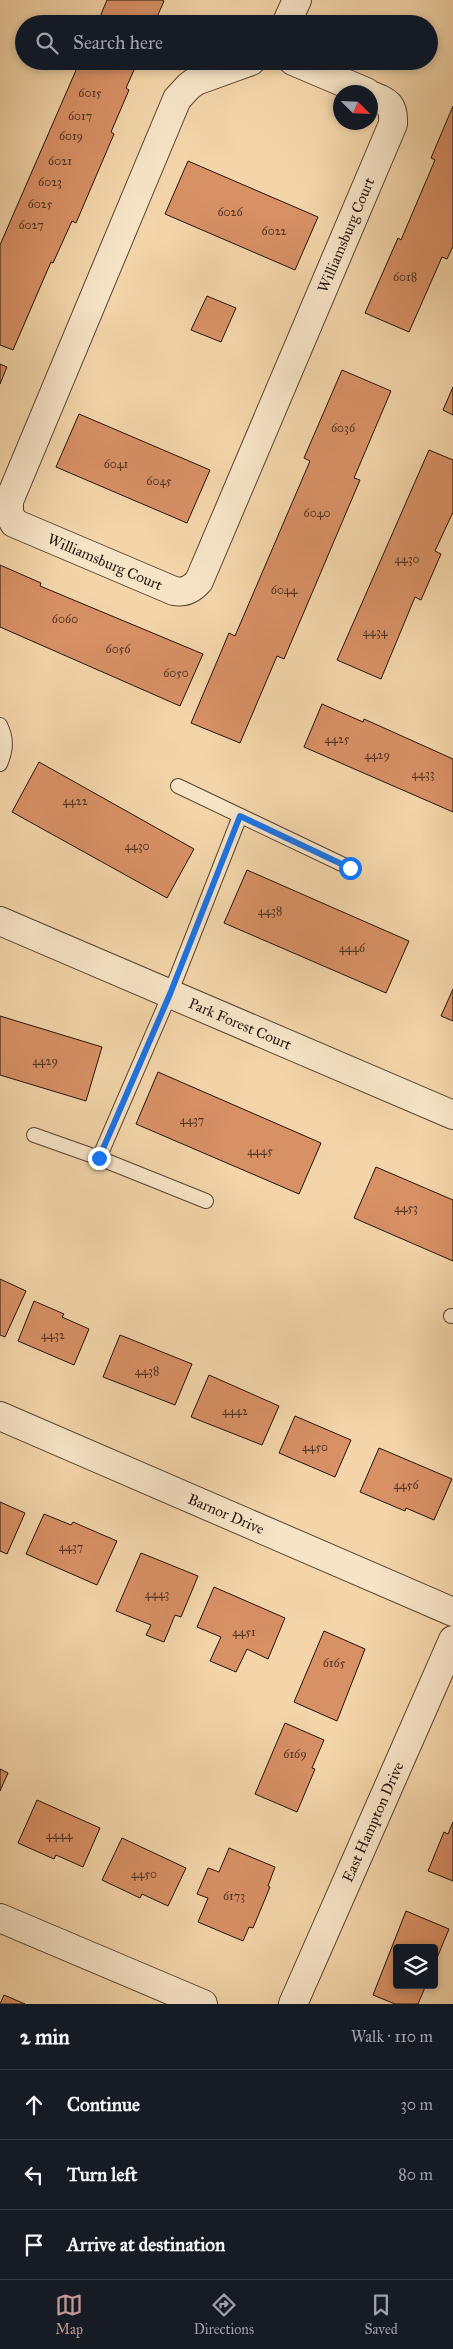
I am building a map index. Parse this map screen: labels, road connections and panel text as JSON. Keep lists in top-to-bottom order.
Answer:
{
  "streets": {
    "street": [
      "Williamsburg Court",
      "Park Forest Court",
      "Barnor Drive",
      "East Hampton Drive"
    ]
  },
  "house_numbers": [
    "6015",
    "6017",
    "6019",
    "6021",
    "6023",
    "6025",
    "6026",
    "6027",
    "6022",
    "6018",
    "6036",
    "6041",
    "6045",
    "6040",
    "4430",
    "6044",
    "6060",
    "4434",
    "6056",
    "6050",
    "4425",
    "4429",
    "4433",
    "4422",
    "4430",
    "4438",
    "4446",
    "4429",
    "4437",
    "4445",
    "4453",
    "4432",
    "4438",
    "4442",
    "4450",
    "4456",
    "4437",
    "4443",
    "4451",
    "6165",
    "6169",
    "4444",
    "4450",
    "6173"
  ],
  "north": "bottom right",
  "page": {
    "search": "Search here",
    "heading": ["2 min", "Walk · 110 m"],
    "list": [
      ["Continue", "30 m"],
      ["Turn left", "80 m"],
      "Arrive at destination"
    ],
    "nav": ["Map", "Directions", "Saved"]
  }
}
